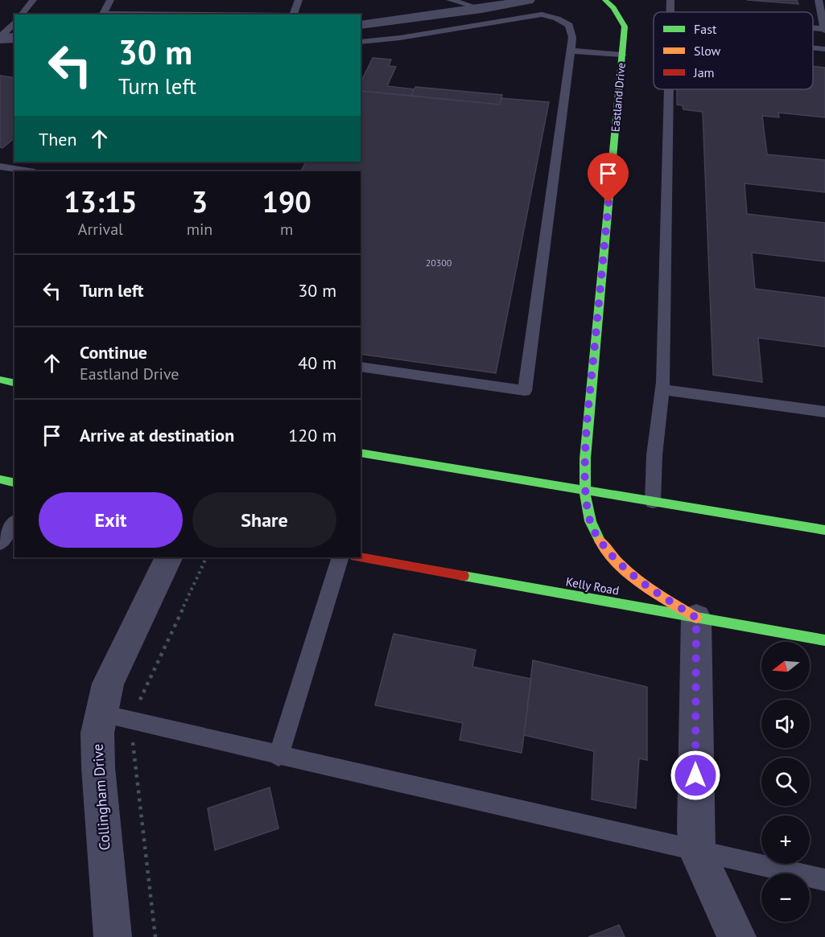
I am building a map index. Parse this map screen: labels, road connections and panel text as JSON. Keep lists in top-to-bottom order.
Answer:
{
  "streets": {
    "street": ["Eastland Drive", "Kelly Road", "Collingham Drive"]
  },
  "crossings": [
    ["Eastland Drive", "Kelly Road"]
  ],
  "house_numbers": ["20300"],
  "legend": ["Fast", "Slow", "Jam"],
  "north": "left",
  "page": {
    "turn": ["30 m", "Turn left"],
    "then": "Then",
    "eta": [
      "13:15",
      "Arrival",
      "3",
      "min",
      "190",
      "m"
    ],
    "list": [
      {
        "name": "Turn left",
        "value": "30 m"
      },
      {
        "name": "Continue",
        "note": "Eastland Drive",
        "value": "40 m"
      },
      {
        "name": "Arrive at destination",
        "value": "120 m"
      }
    ],
    "buttons": ["Exit", "Share"],
    "map_buttons": ["+", "−"]
  }
}
